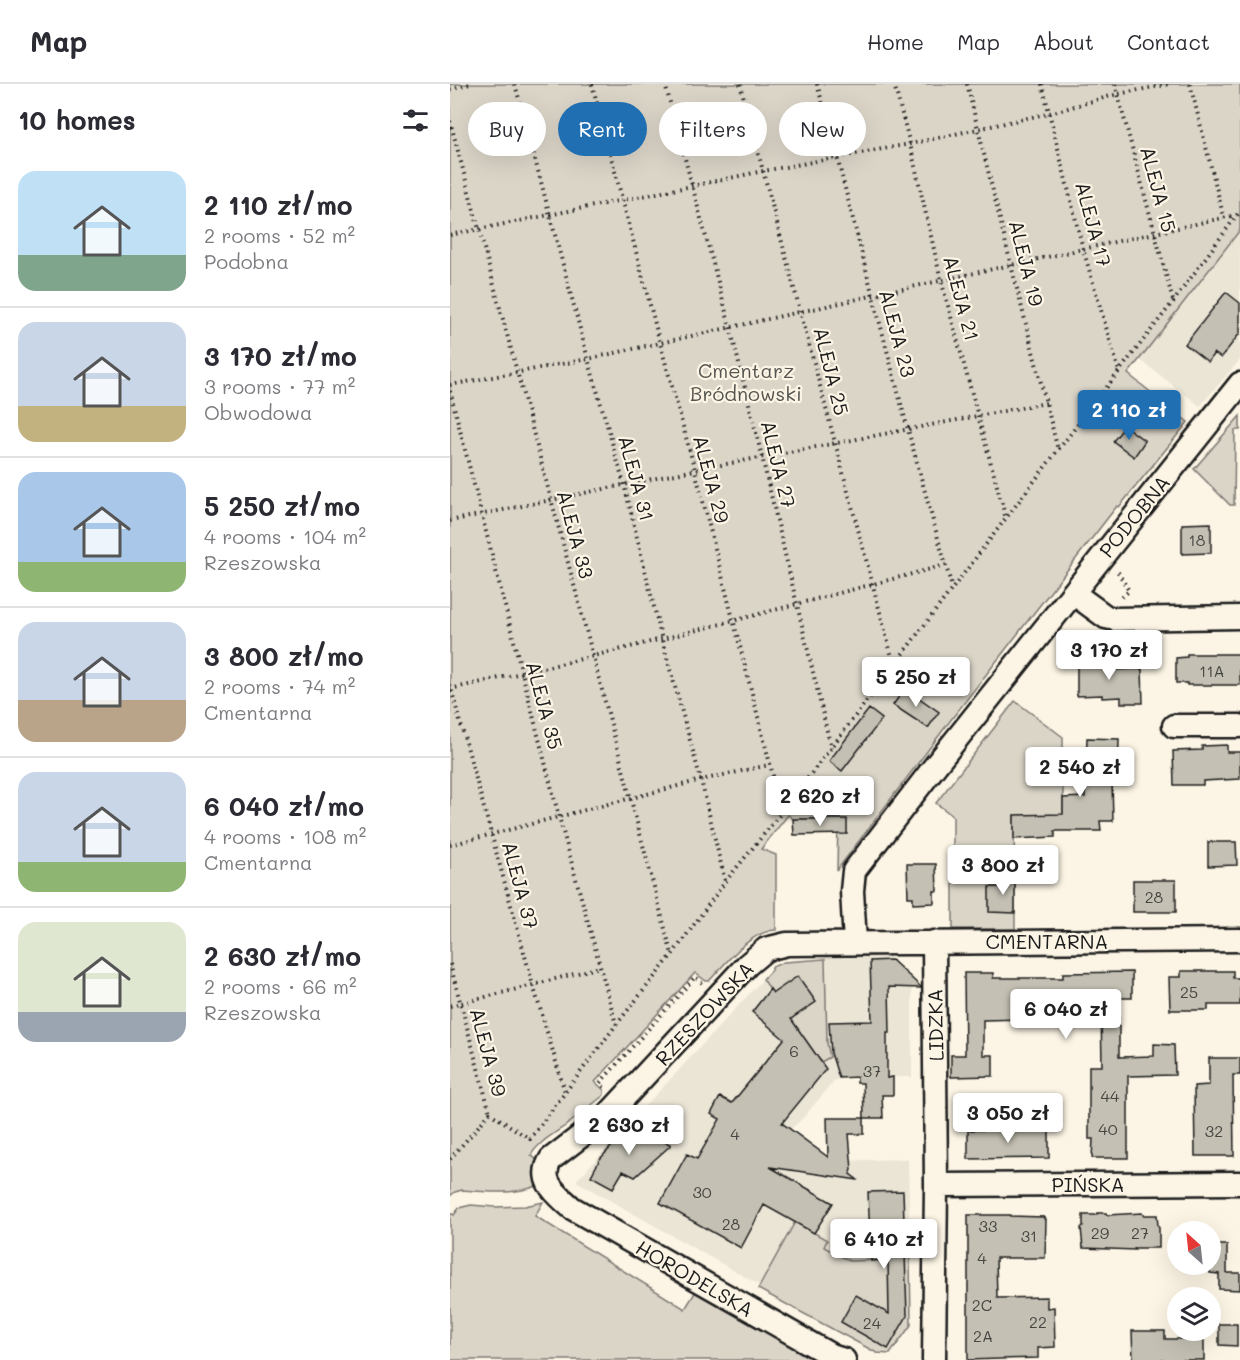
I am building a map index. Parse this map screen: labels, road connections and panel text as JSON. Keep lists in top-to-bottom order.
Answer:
{
  "streets": {
    "street": [
      "PODOBNA",
      "CMENTARNA",
      "RZESZOWSKA",
      "LIDZKA",
      "PIŃSKA",
      "HORODELSKA"
    ],
    "path": [
      "ALEJA 15",
      "ALEJA 17",
      "ALEJA 19",
      "ALEJA 21",
      "ALEJA 23",
      "ALEJA 25",
      "ALEJA 27",
      "ALEJA 31",
      "ALEJA 29",
      "ALEJA 33",
      "ALEJA 35",
      "ALEJA 37",
      "ALEJA 39"
    ]
  },
  "crossings": [
    ["CMENTARNA", "RZESZOWSKA"],
    ["CMENTARNA", "LIDZKA"],
    ["RZESZOWSKA", "HORODELSKA"],
    ["LIDZKA", "PIŃSKA"]
  ],
  "parks": ["Cmentarz Bródnowski"],
  "house_numbers": [
    "18",
    "11A",
    "28",
    "25",
    "6",
    "37",
    "44",
    "40",
    "32",
    "4",
    "30",
    "28",
    "33",
    "29",
    "27",
    "31",
    "4",
    "2C",
    "22",
    "24",
    "2A"
  ],
  "north": "top left",
  "page": {
    "header": "Map",
    "nav": [
      "Home",
      "Map",
      "About",
      "Contact"
    ],
    "heading": "10 homes",
    "chip": [
      "Buy",
      "Rent",
      "Filters",
      "New"
    ],
    "list": [
      {
        "name": "2 110 zł/mo",
        "note": "2 rooms · 52 m² · Podobna"
      },
      {
        "name": "3 170 zł/mo",
        "note": "3 rooms · 77 m² · Obwodowa"
      },
      {
        "name": "5 250 zł/mo",
        "note": "4 rooms · 104 m² · Rzeszowska"
      },
      {
        "name": "3 800 zł/mo",
        "note": "2 rooms · 74 m² · Cmentarna"
      },
      {
        "name": "6 040 zł/mo",
        "note": "4 rooms · 108 m² · Cmentarna"
      },
      {
        "name": "2 630 zł/mo",
        "note": "2 rooms · 66 m² · Rzeszowska"
      }
    ],
    "price": [
      "2 110 zł",
      "3 170 zł",
      "5 250 zł",
      "2 540 zł",
      "2 620 zł",
      "3 800 zł",
      "6 040 zł",
      "3 050 zł",
      "2 630 zł",
      "6 410 zł"
    ]
  }
}
